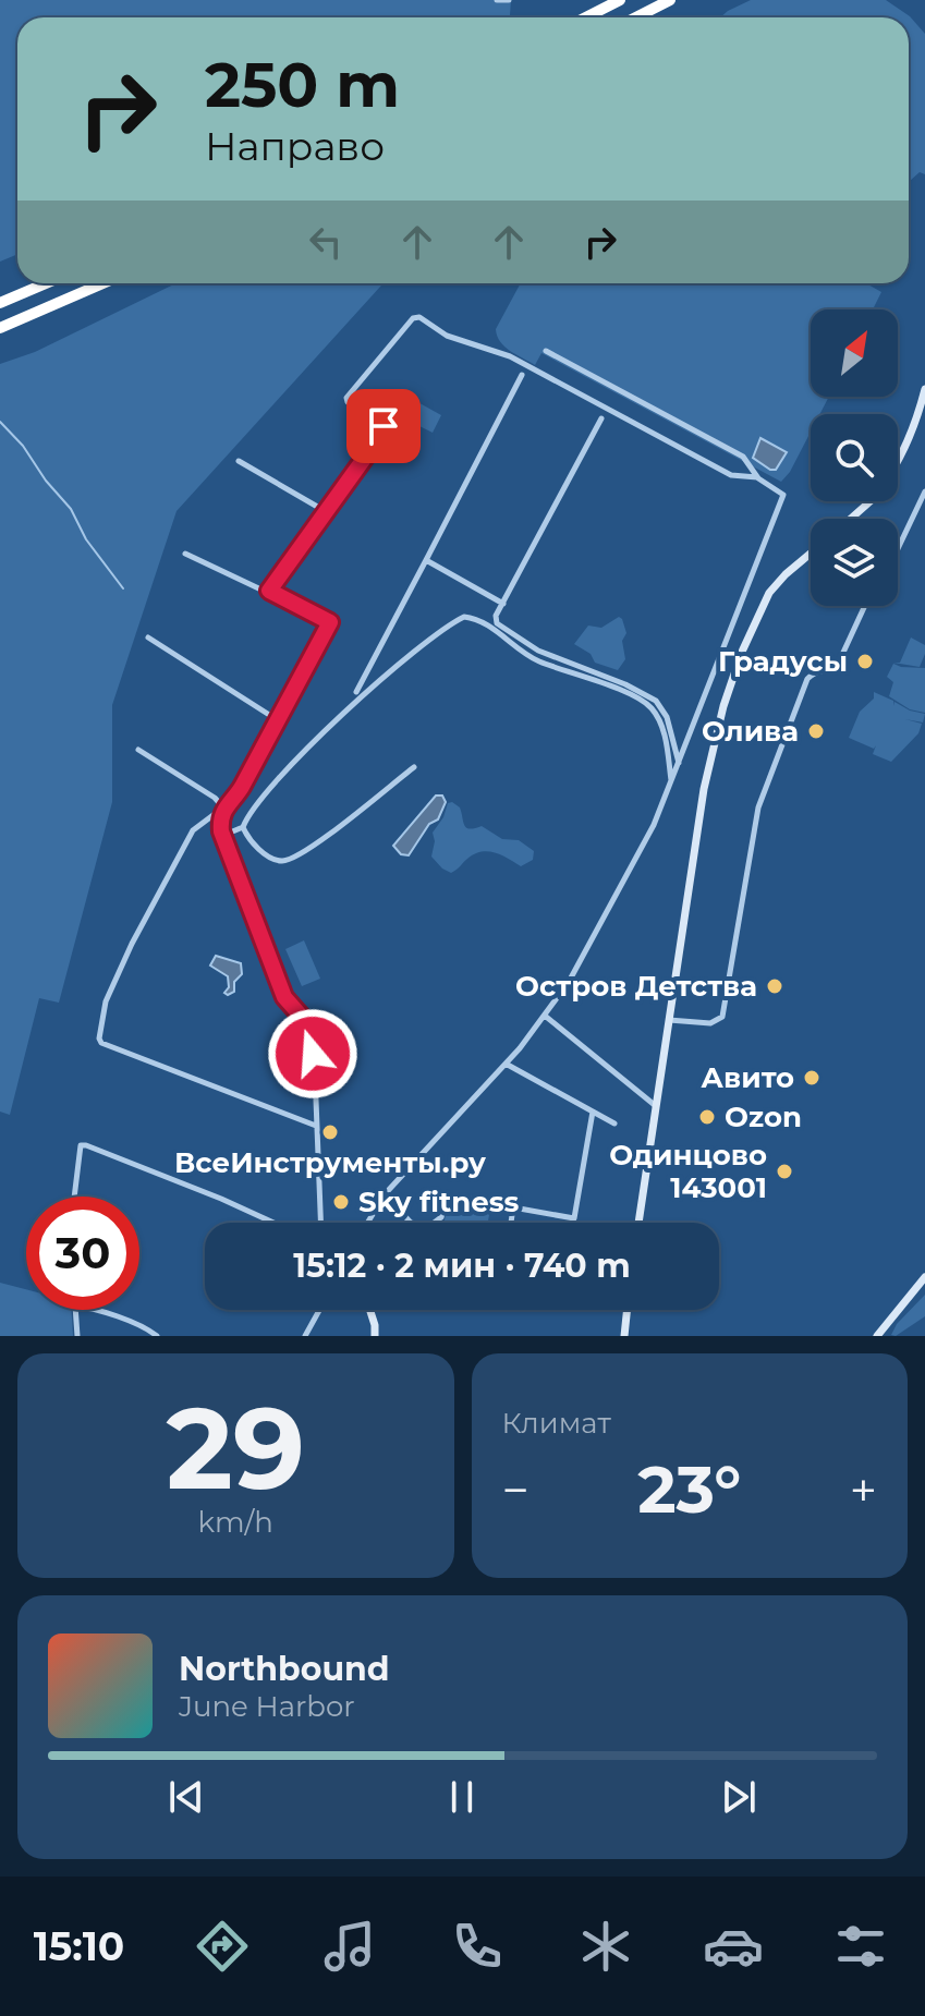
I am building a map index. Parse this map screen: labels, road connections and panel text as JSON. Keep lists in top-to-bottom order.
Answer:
{
  "places": [
    "Градусы",
    "Олива",
    "Остров Детства",
    "Авито",
    "Ozon",
    "ВсеИнструменты.ру",
    "Одинцово 143001",
    "Sky fitness"
  ],
  "north": "top right",
  "page": {
    "turn": ["250 m", "Направо"],
    "limit": "30",
    "trip": "15:12 · 2 мин · 740 m",
    "tile": [
      ["29", "km/h"],
      "Климат"
    ],
    "heat": ["−", "23°", "+"],
    "song": ["Northbound", "June Harbor"],
    "tabs": "15:10"
  }
}
